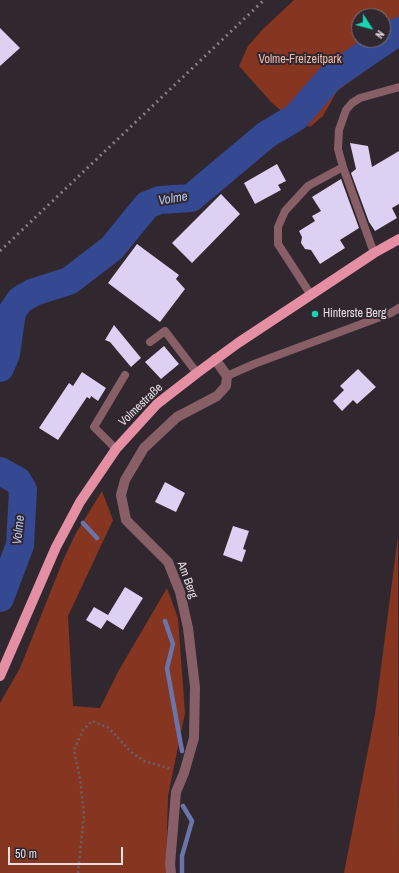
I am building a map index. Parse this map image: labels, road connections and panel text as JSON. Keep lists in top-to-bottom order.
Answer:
{
  "streets": {
    "main road": ["Volmestraße"],
    "street": ["Am Berg"]
  },
  "water": ["Volme"],
  "parks": ["Volme-Freizeitpark"],
  "places": ["Hinterste Berg"],
  "scale_bar": "50 m",
  "north": "bottom right"
}
